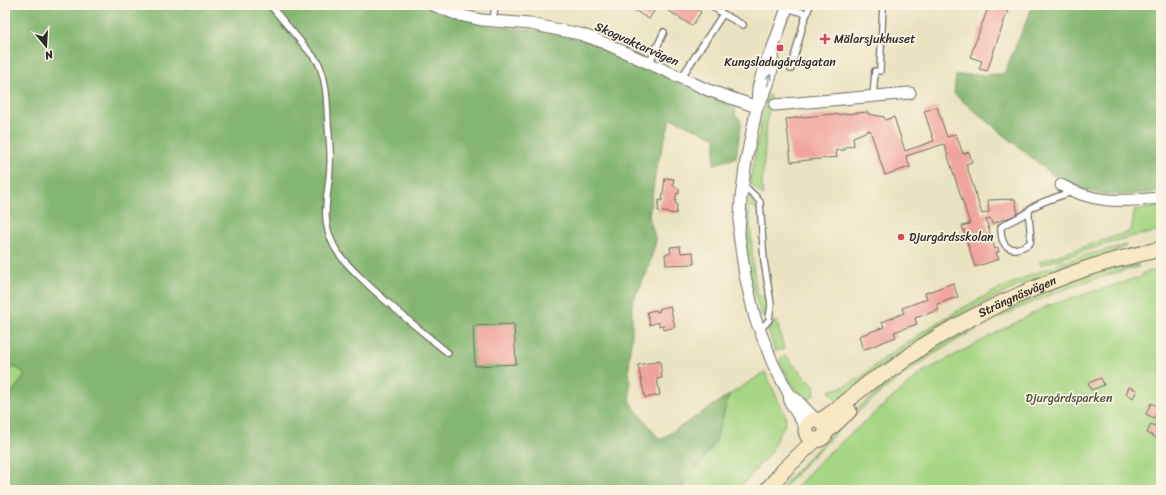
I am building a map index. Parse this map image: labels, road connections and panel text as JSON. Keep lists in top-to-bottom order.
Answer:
{
  "streets": {
    "main road": ["Strängnäsvägen"],
    "street": ["Skogvaktarvägen"]
  },
  "parks": ["Djurgårdsparken"],
  "places": {
    "health": ["Mälarsjukhuset"],
    "transit": ["Kungsladugårdsgatan"],
    "other": ["Djurgårdsskolan"]
  },
  "north": "bottom"
}
